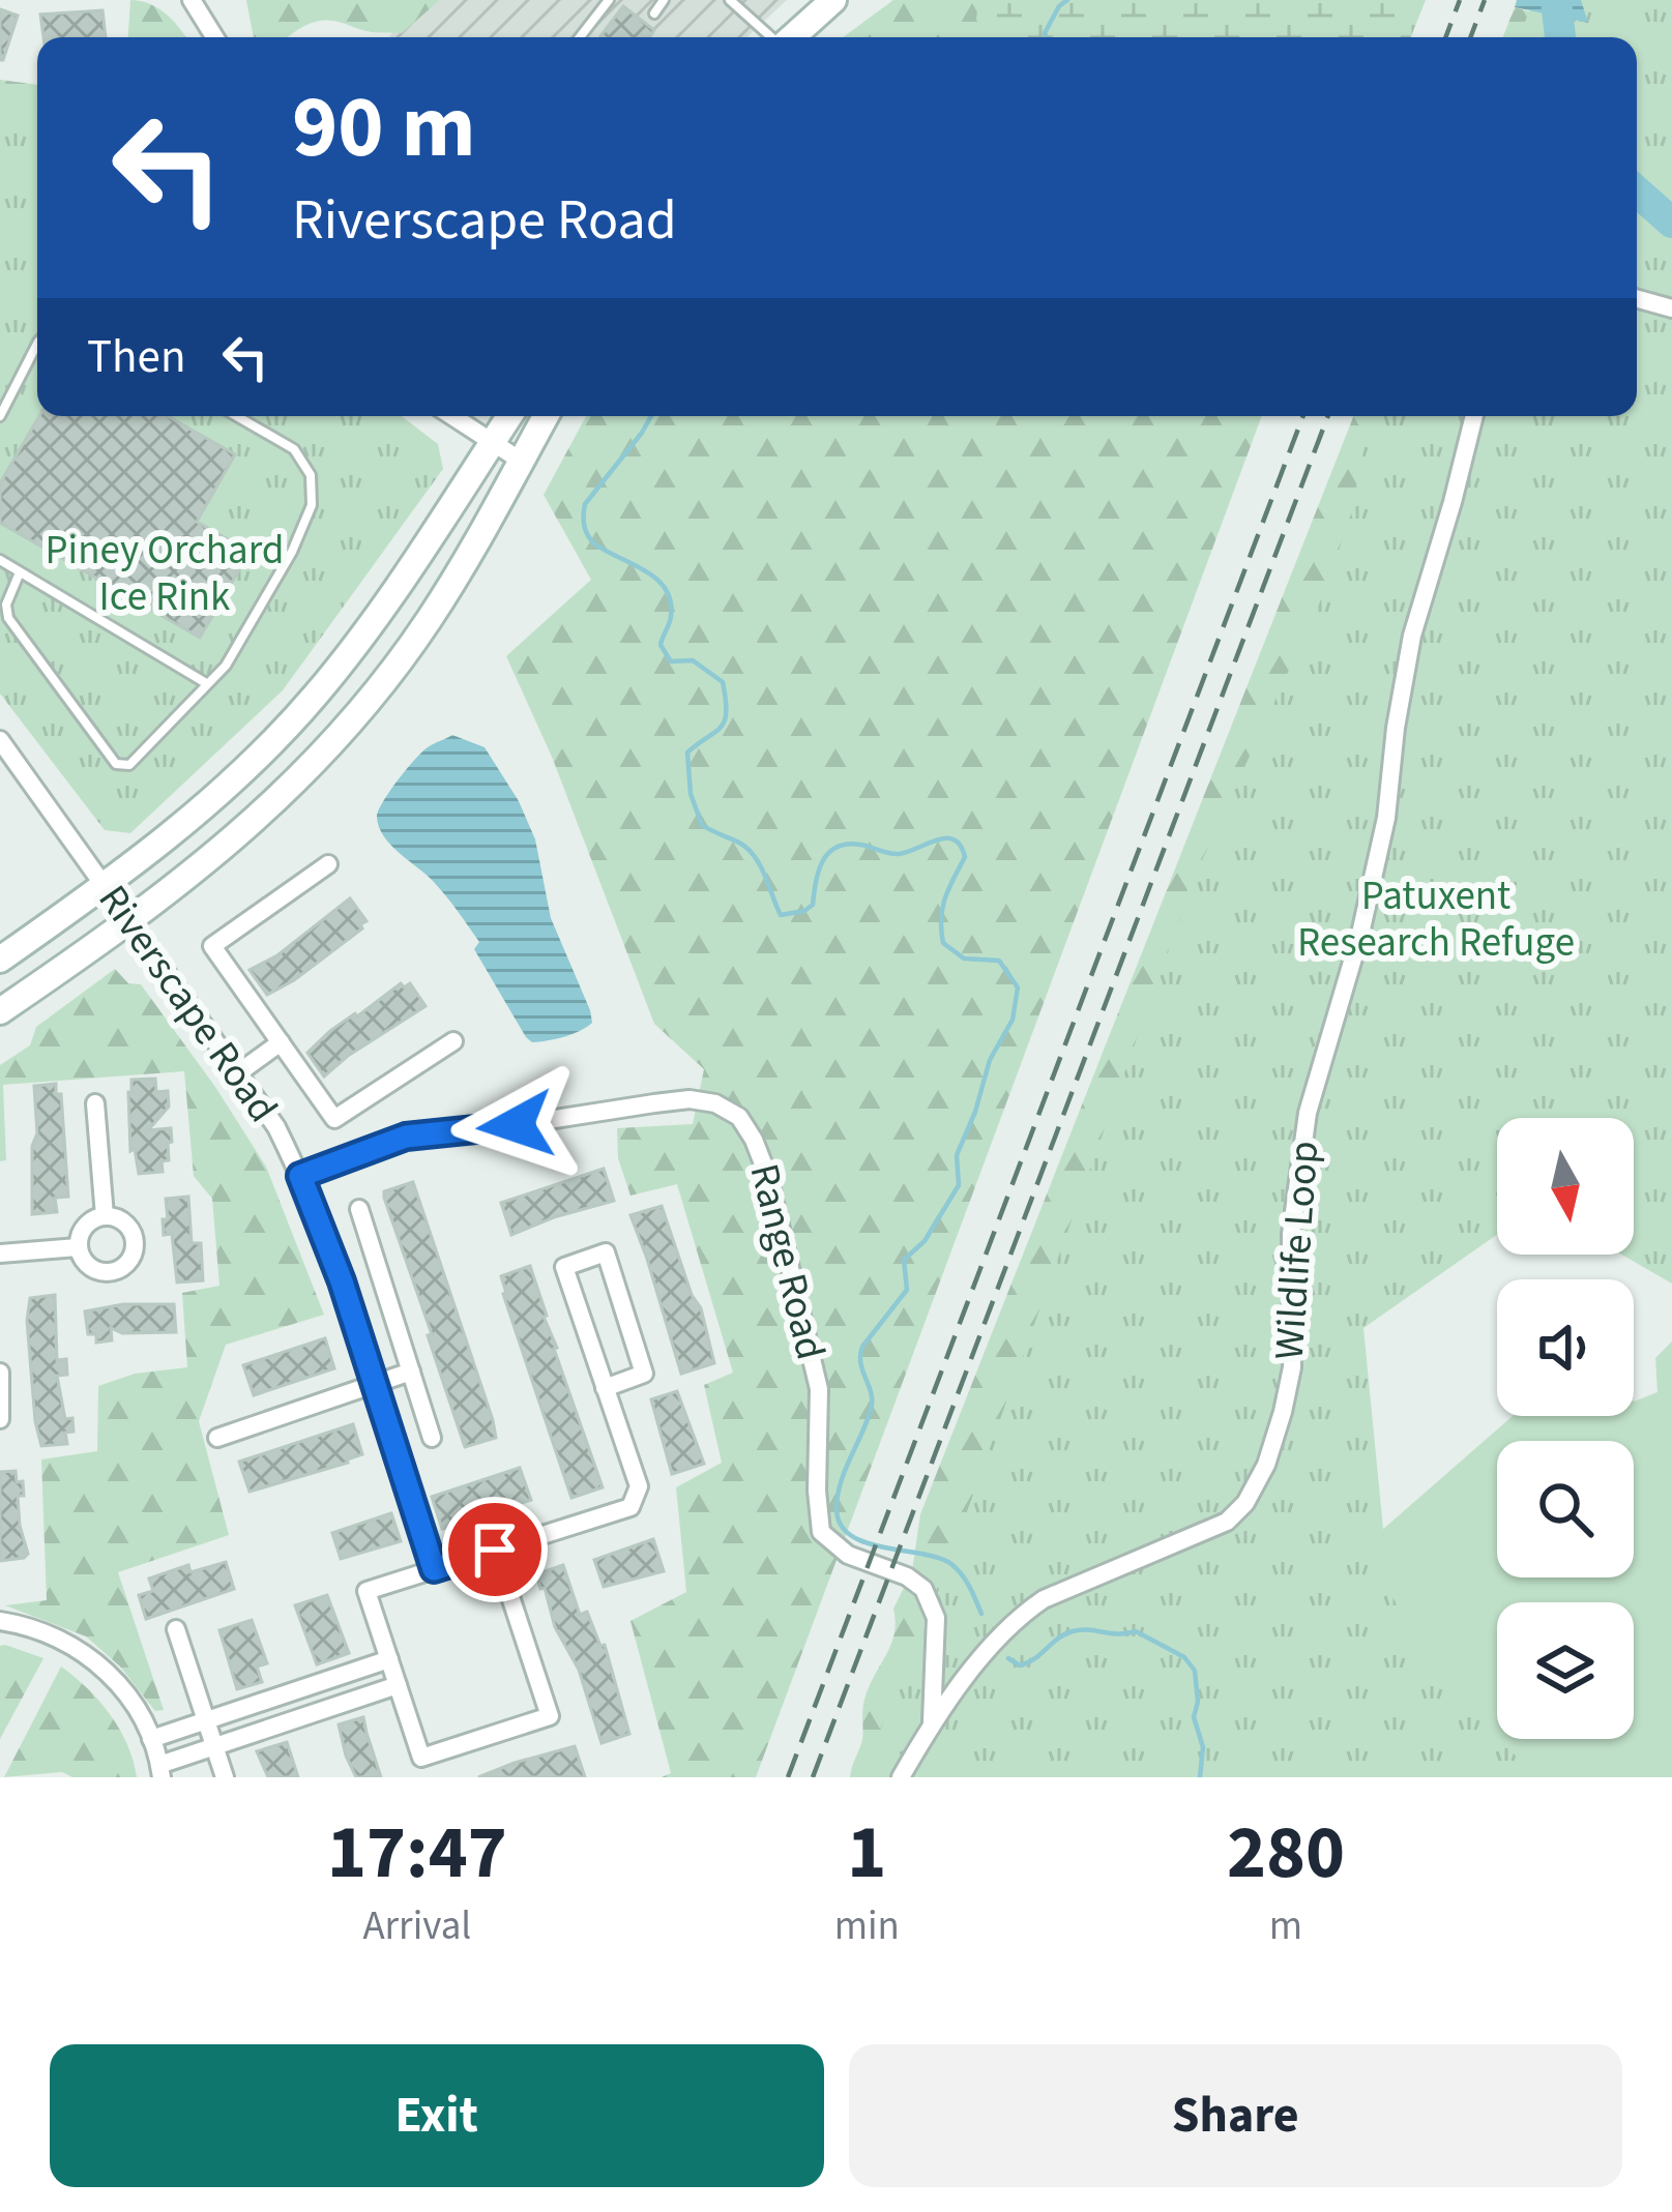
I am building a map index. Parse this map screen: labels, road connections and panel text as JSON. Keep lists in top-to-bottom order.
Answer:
{
  "streets": {
    "street": ["Riverscape Road", "Wildlife Loop", "Range Road"]
  },
  "crossings": [
    ["Riverscape Road", "Range Road"],
    ["Wildlife Loop", "Range Road"]
  ],
  "parks": ["Piney Orchard Ice Rink", "Patuxent Research Refuge"],
  "north": "bottom",
  "page": {
    "turn": ["90 m", "Riverscape Road"],
    "then": "Then",
    "eta": [
      "17:47",
      "Arrival",
      "1",
      "min",
      "280",
      "m"
    ],
    "buttons": ["Exit", "Share"]
  }
}
